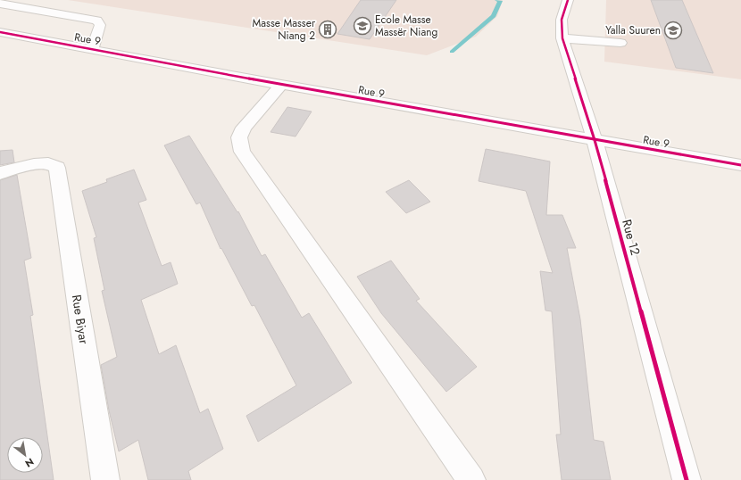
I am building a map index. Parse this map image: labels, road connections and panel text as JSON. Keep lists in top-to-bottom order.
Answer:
{
  "streets": {
    "street": ["Rue 9", "Rue 12", "Rue Biyar"]
  },
  "crossings": [
    ["Rue 9", "Rue 12"]
  ],
  "places": {
    "school or university": ["Ecole Masse Massër Niang", "Yalla Suuren"],
    "building": ["Masse Masser Niang 2"]
  },
  "north": "bottom right"
}
